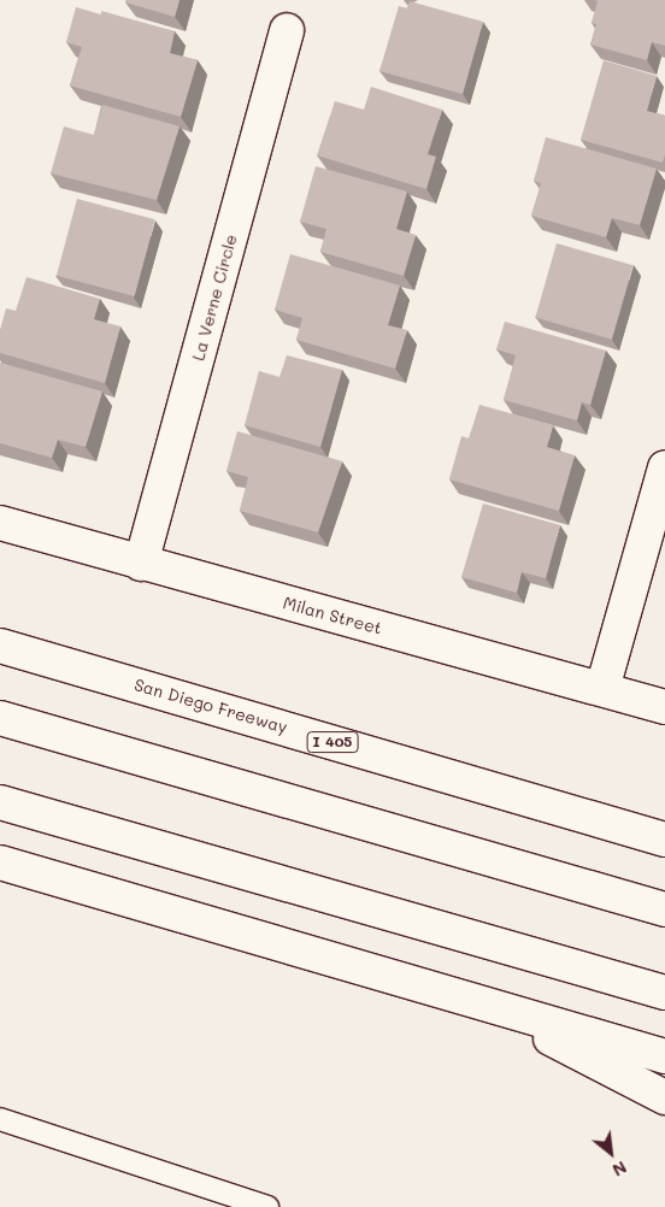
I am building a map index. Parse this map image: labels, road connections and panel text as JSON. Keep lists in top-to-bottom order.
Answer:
{
  "streets": {
    "main road": [
      "La Verne Circle",
      "Milan Street",
      "San Diego Freeway",
      "I 405"
    ]
  },
  "crossings": [
    ["La Verne Circle", "Milan Street"]
  ],
  "north": "bottom right"
}
